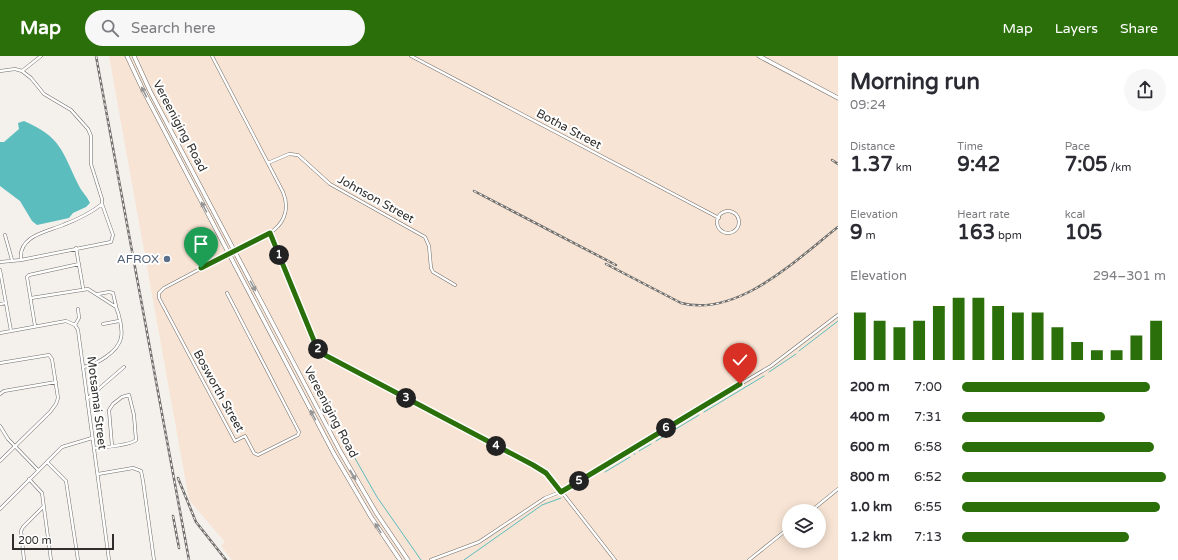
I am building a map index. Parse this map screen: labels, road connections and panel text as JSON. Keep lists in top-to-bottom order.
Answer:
{
  "streets": {
    "main road": ["Vereeniging Road"],
    "street": [
      "Botha Street",
      "Johnson Street",
      "Bosworth Street",
      "Motsamai Street"
    ]
  },
  "crossings": [
    ["Vereeniging Road", "Bosworth Street"],
    ["Johnson Street", "Bosworth Street"]
  ],
  "places": ["AFROX"],
  "scale_bar": "200 m",
  "page": {
    "header": "Map",
    "search": "Search here",
    "nav": ["Map", "Layers", "Share"],
    "heading": ["Morning run", "09:24"],
    "stats": [
      ["Distance", "1.37 km"],
      ["Time", "9:42"],
      ["Pace", "7:05 /km"],
      ["Elevation", "9 m"],
      ["Heart rate", "163 bpm"],
      ["kcal", "105"]
    ],
    "pins": [
      "1",
      "2",
      "3",
      "6",
      "4",
      "5"
    ],
    "chart": ["Elevation", "294–301 m"],
    "list": [
      {
        "name": "200 m",
        "note": "7:00"
      },
      {
        "name": "400 m",
        "note": "7:31"
      },
      {
        "name": "600 m",
        "note": "6:58"
      },
      {
        "name": "800 m",
        "note": "6:52"
      },
      {
        "name": "1.0 km",
        "note": "6:55"
      },
      {
        "name": "1.2 km",
        "note": "7:13"
      }
    ],
    "scale": "200 m"
  }
}
